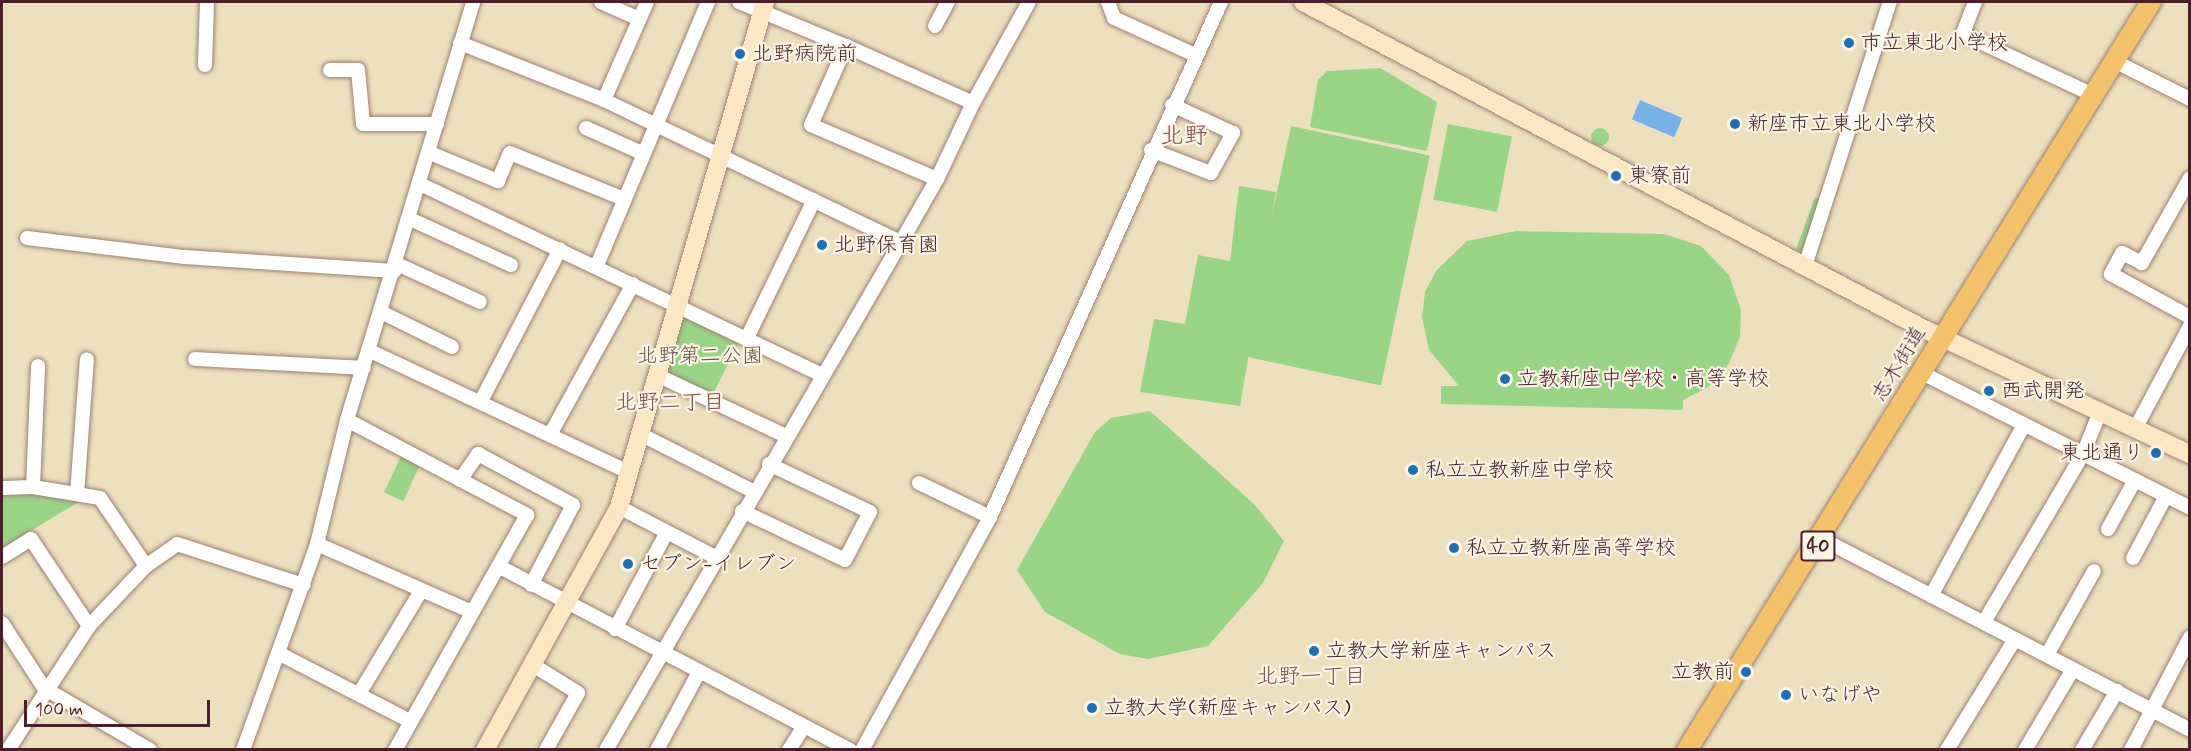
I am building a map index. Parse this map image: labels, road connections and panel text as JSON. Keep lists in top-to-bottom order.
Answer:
{
  "streets": {
    "main road": ["志木街道", "40"]
  },
  "districts": ["北野", "北野二丁目", "北野一丁目"],
  "parks": ["北野第二公園"],
  "places": [
    "市立東北小学校",
    "北野病院前",
    "新座市立東北小学校",
    "東寮前",
    "北野保育園",
    "立教新座中学校・高等学校",
    "西武開発",
    "東北通り",
    "私立立教新座中学校",
    "私立立教新座高等学校",
    "セブン-イレブン",
    "立教大学新座キャンパス",
    "立教前",
    "いなげや",
    "立教大学(新座キャンパス)"
  ],
  "scale_bar": "100 m"
}
